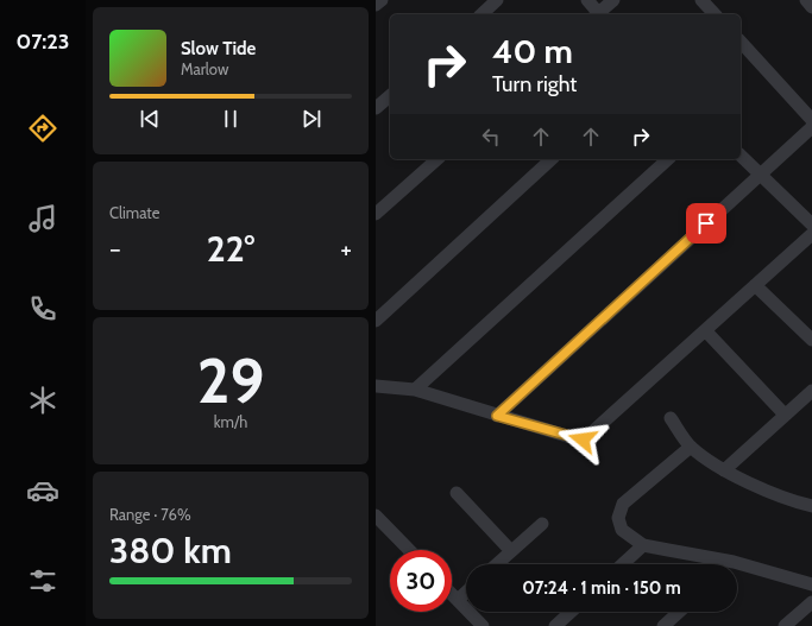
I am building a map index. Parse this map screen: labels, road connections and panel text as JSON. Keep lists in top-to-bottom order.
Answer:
{
  "page": {
    "tabs": "07:23",
    "turn": ["40 m", "Turn right"],
    "song": ["Slow Tide", "Marlow"],
    "tile": [
      "Climate",
      ["29", "km/h"],
      ["Range · 76%", "380 km"]
    ],
    "heat": ["−", "22°", "+"],
    "limit": "30",
    "trip": "07:24 · 1 min · 150 m"
  }
}
